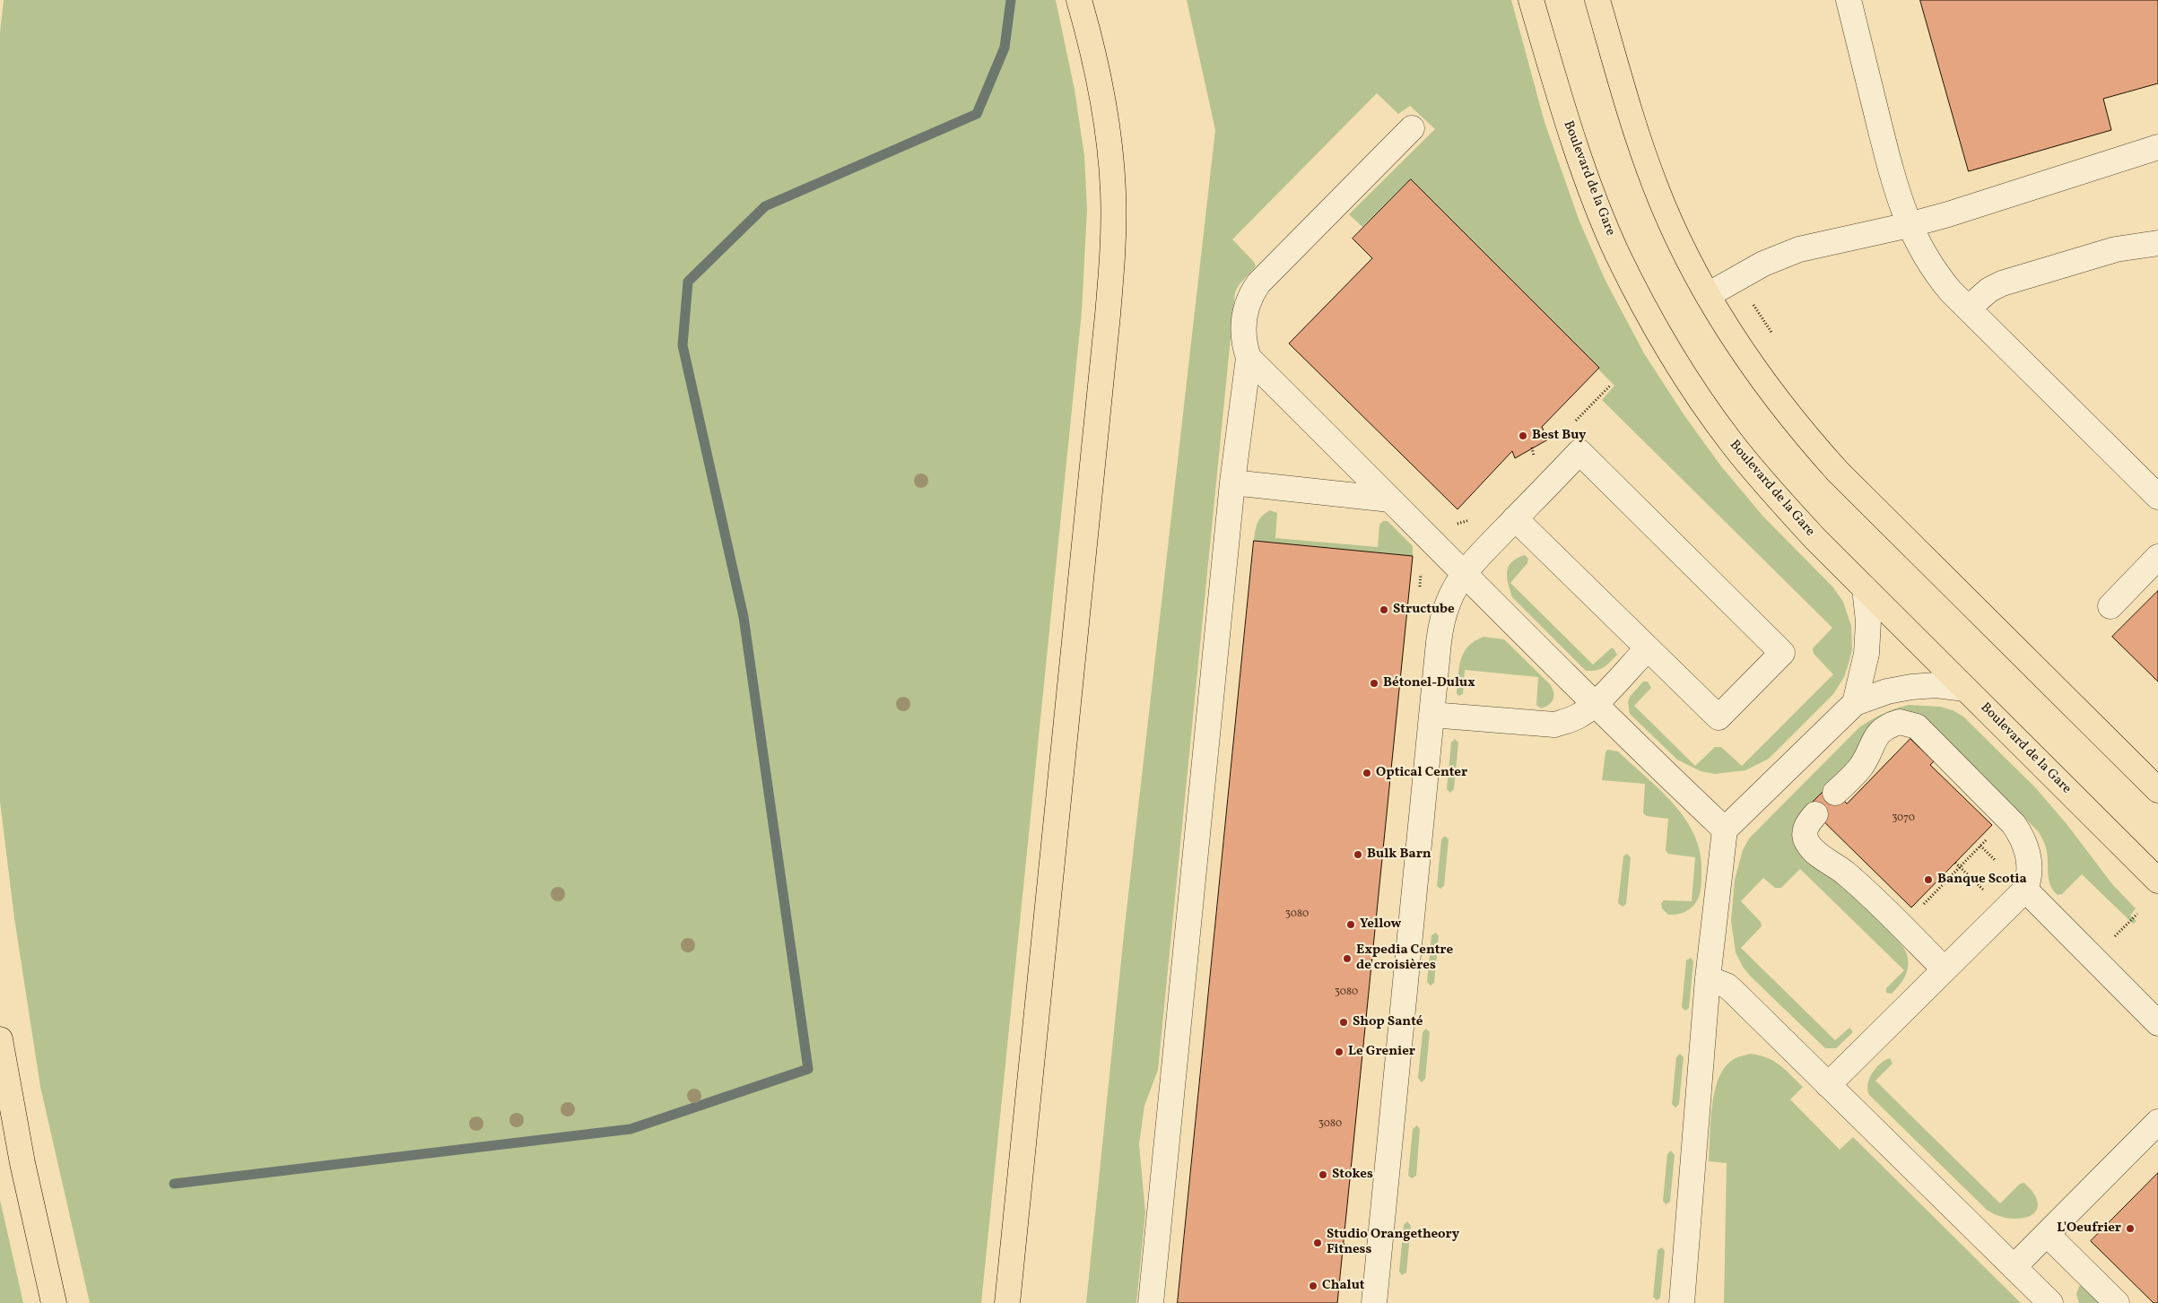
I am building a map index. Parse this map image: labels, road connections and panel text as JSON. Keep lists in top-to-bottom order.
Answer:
{
  "streets": {
    "main road": ["Boulevard de la Gare"]
  },
  "places": [
    "Best Buy",
    "Structube",
    "Bétonel-Dulux",
    "Optical Center",
    "Bulk Barn",
    "Banque Scotia",
    "Yellow",
    "Expedia Centre de croisières",
    "Shop Santé",
    "Le Grenier",
    "Stokes",
    "L'Oeufrier",
    "Studio Orangetheory Fitness",
    "Chalut"
  ],
  "house_numbers": [
    "3070",
    "3080",
    "3080",
    "3080"
  ]
}
